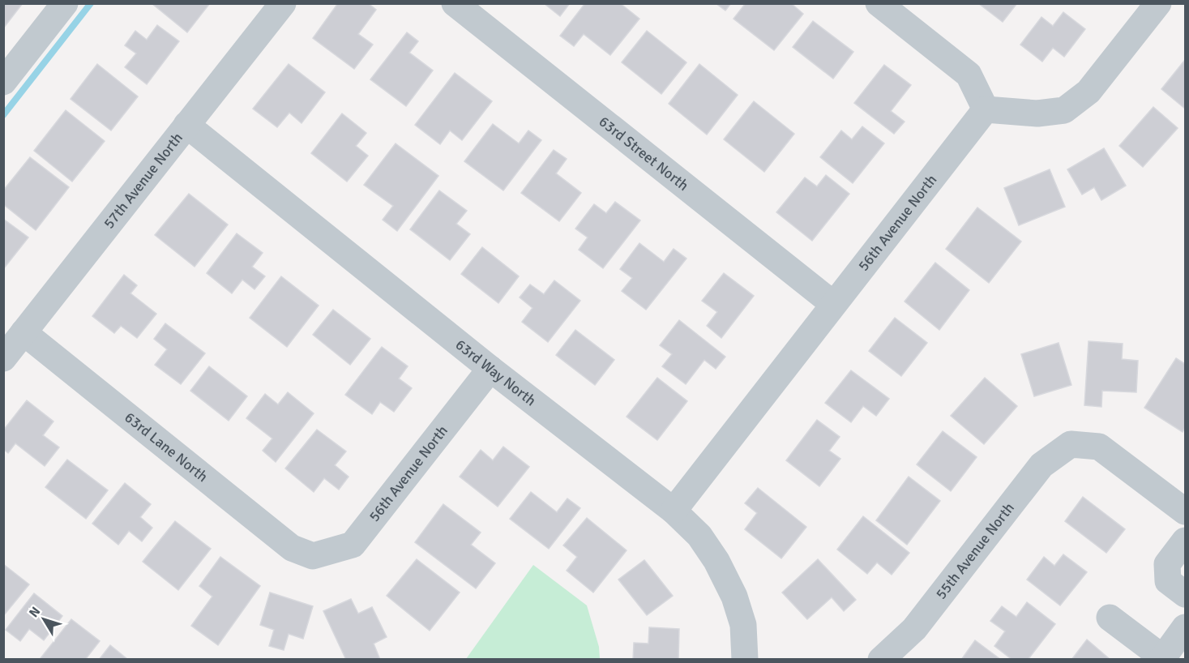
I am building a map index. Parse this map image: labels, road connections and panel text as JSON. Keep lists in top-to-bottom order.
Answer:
{
  "streets": {
    "street": [
      "63rd Street North",
      "57th Avenue North",
      "56th Avenue North",
      "63rd Way North",
      "63rd Lane North",
      "55th Avenue North"
    ]
  },
  "crossings": [
    ["63rd Street North", "56th Avenue North"],
    ["57th Avenue North", "63rd Way North"],
    ["57th Avenue North", "63rd Lane North"],
    ["56th Avenue North", "63rd Way North"],
    ["56th Avenue North", "63rd Lane North"]
  ],
  "north": "top left"
}
